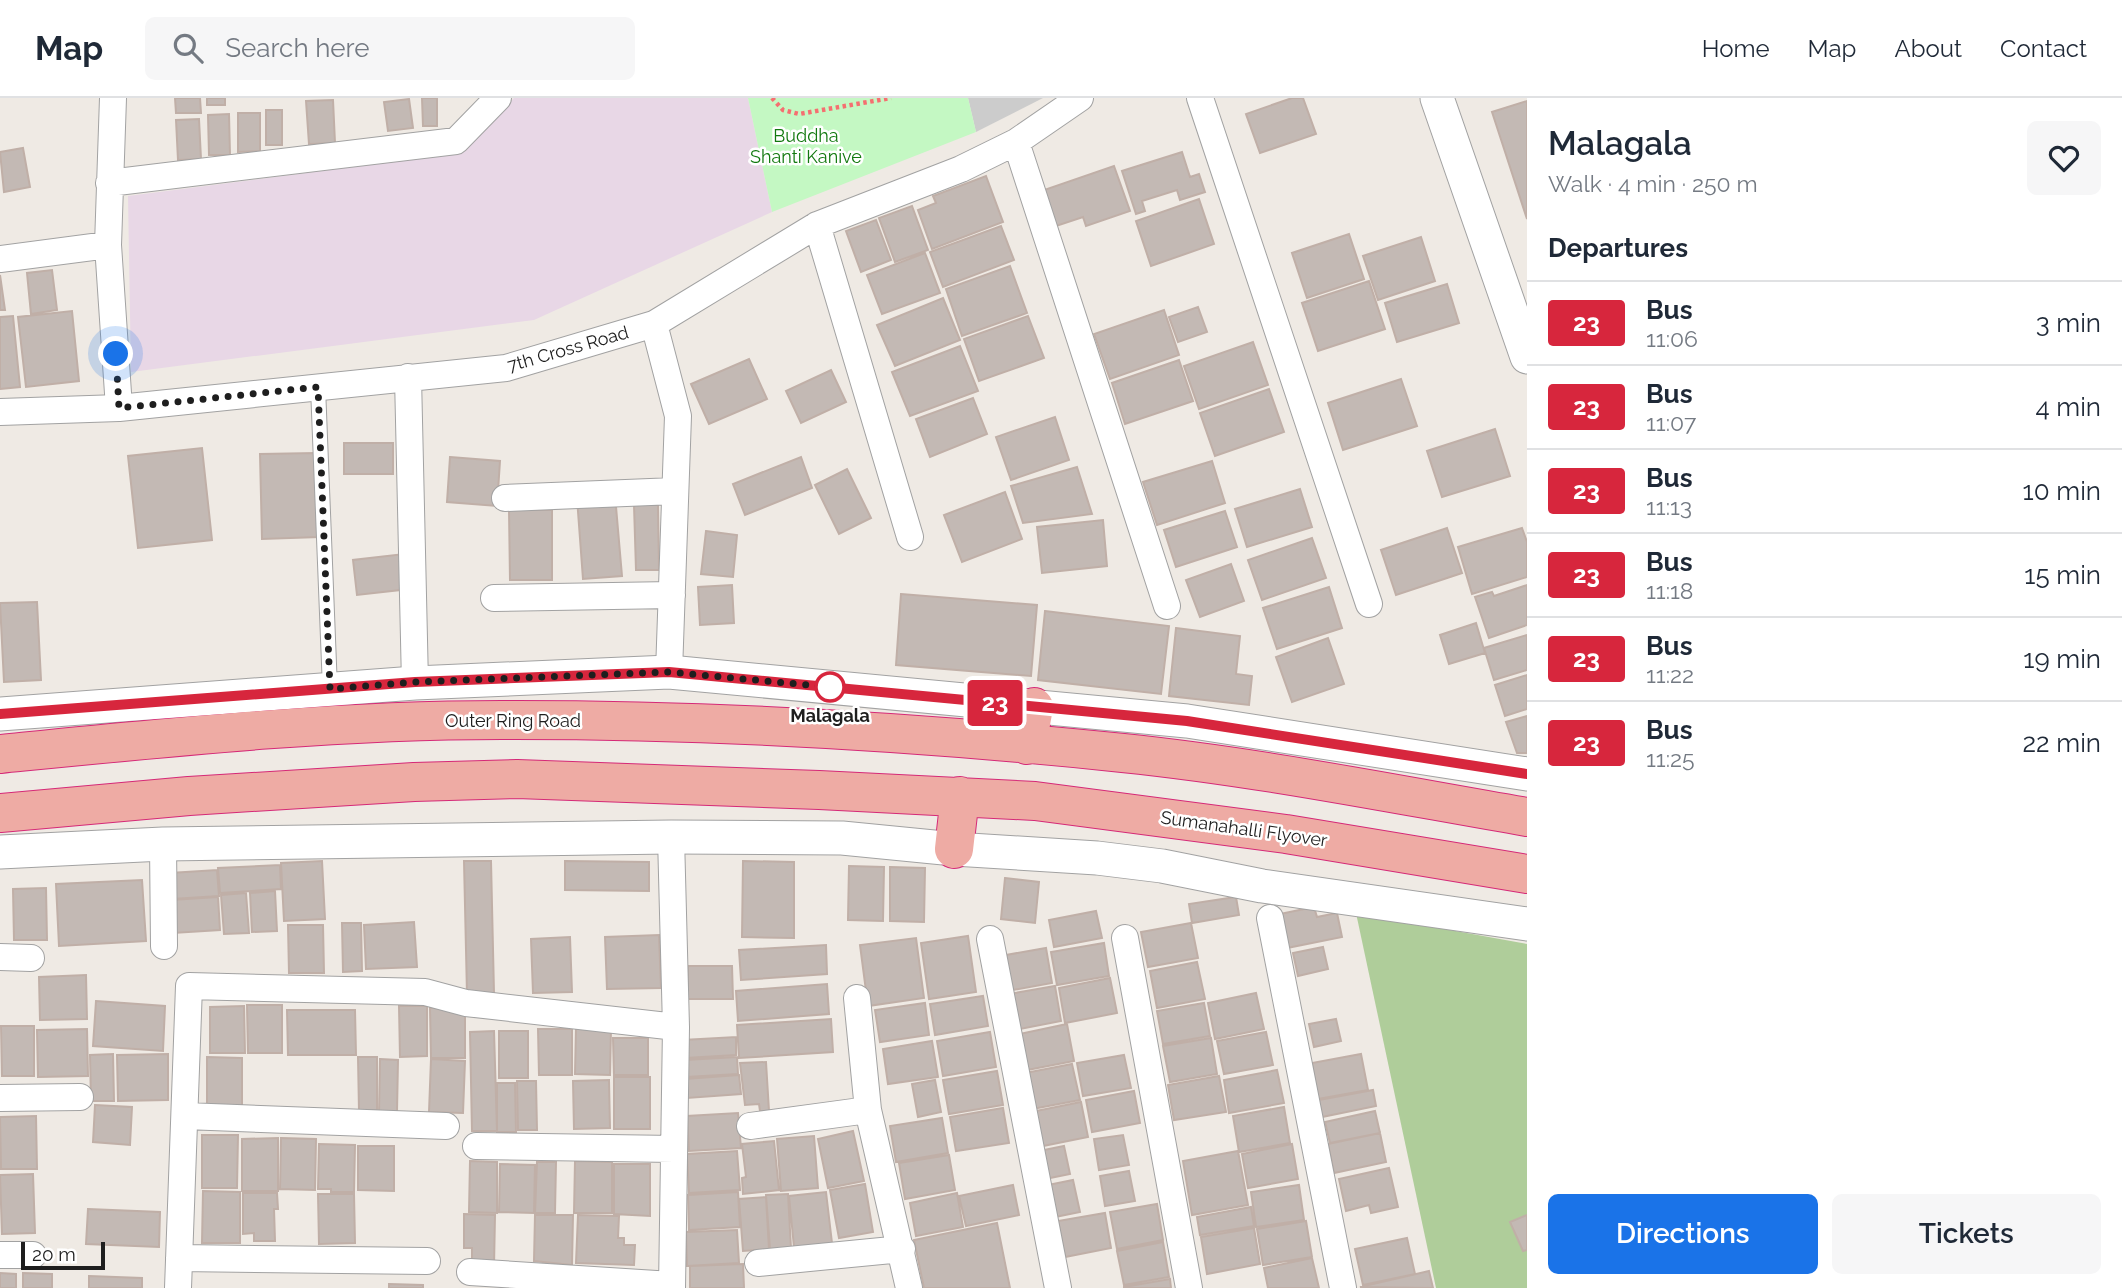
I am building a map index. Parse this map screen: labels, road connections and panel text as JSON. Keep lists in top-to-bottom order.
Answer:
{
  "streets": {
    "highway": ["Outer Ring Road", "Sumanahalli Flyover"],
    "street": ["7th Cross Road"]
  },
  "parks": ["Buddha Shanti Kanive"],
  "places": ["Malagala"],
  "lines": ["bus line 23"],
  "scale_bar": "20 m",
  "page": {
    "header": "Map",
    "search": "Search here",
    "nav": [
      "Home",
      "Map",
      "About",
      "Contact"
    ],
    "on_map": "23",
    "heading": [
      ["Malagala", "Walk · 4 min · 250 m"],
      "Departures"
    ],
    "list": [
      {
        "mark": "23",
        "name": "Bus",
        "note": "11:06",
        "value": "3 min"
      },
      {
        "mark": "23",
        "name": "Bus",
        "note": "11:07",
        "value": "4 min"
      },
      {
        "mark": "23",
        "name": "Bus",
        "note": "11:13",
        "value": "10 min"
      },
      {
        "mark": "23",
        "name": "Bus",
        "note": "11:18",
        "value": "15 min"
      },
      {
        "mark": "23",
        "name": "Bus",
        "note": "11:22",
        "value": "19 min"
      },
      {
        "mark": "23",
        "name": "Bus",
        "note": "11:25",
        "value": "22 min"
      }
    ],
    "buttons": ["Directions", "Tickets"],
    "scale": "20 m"
  }
}
